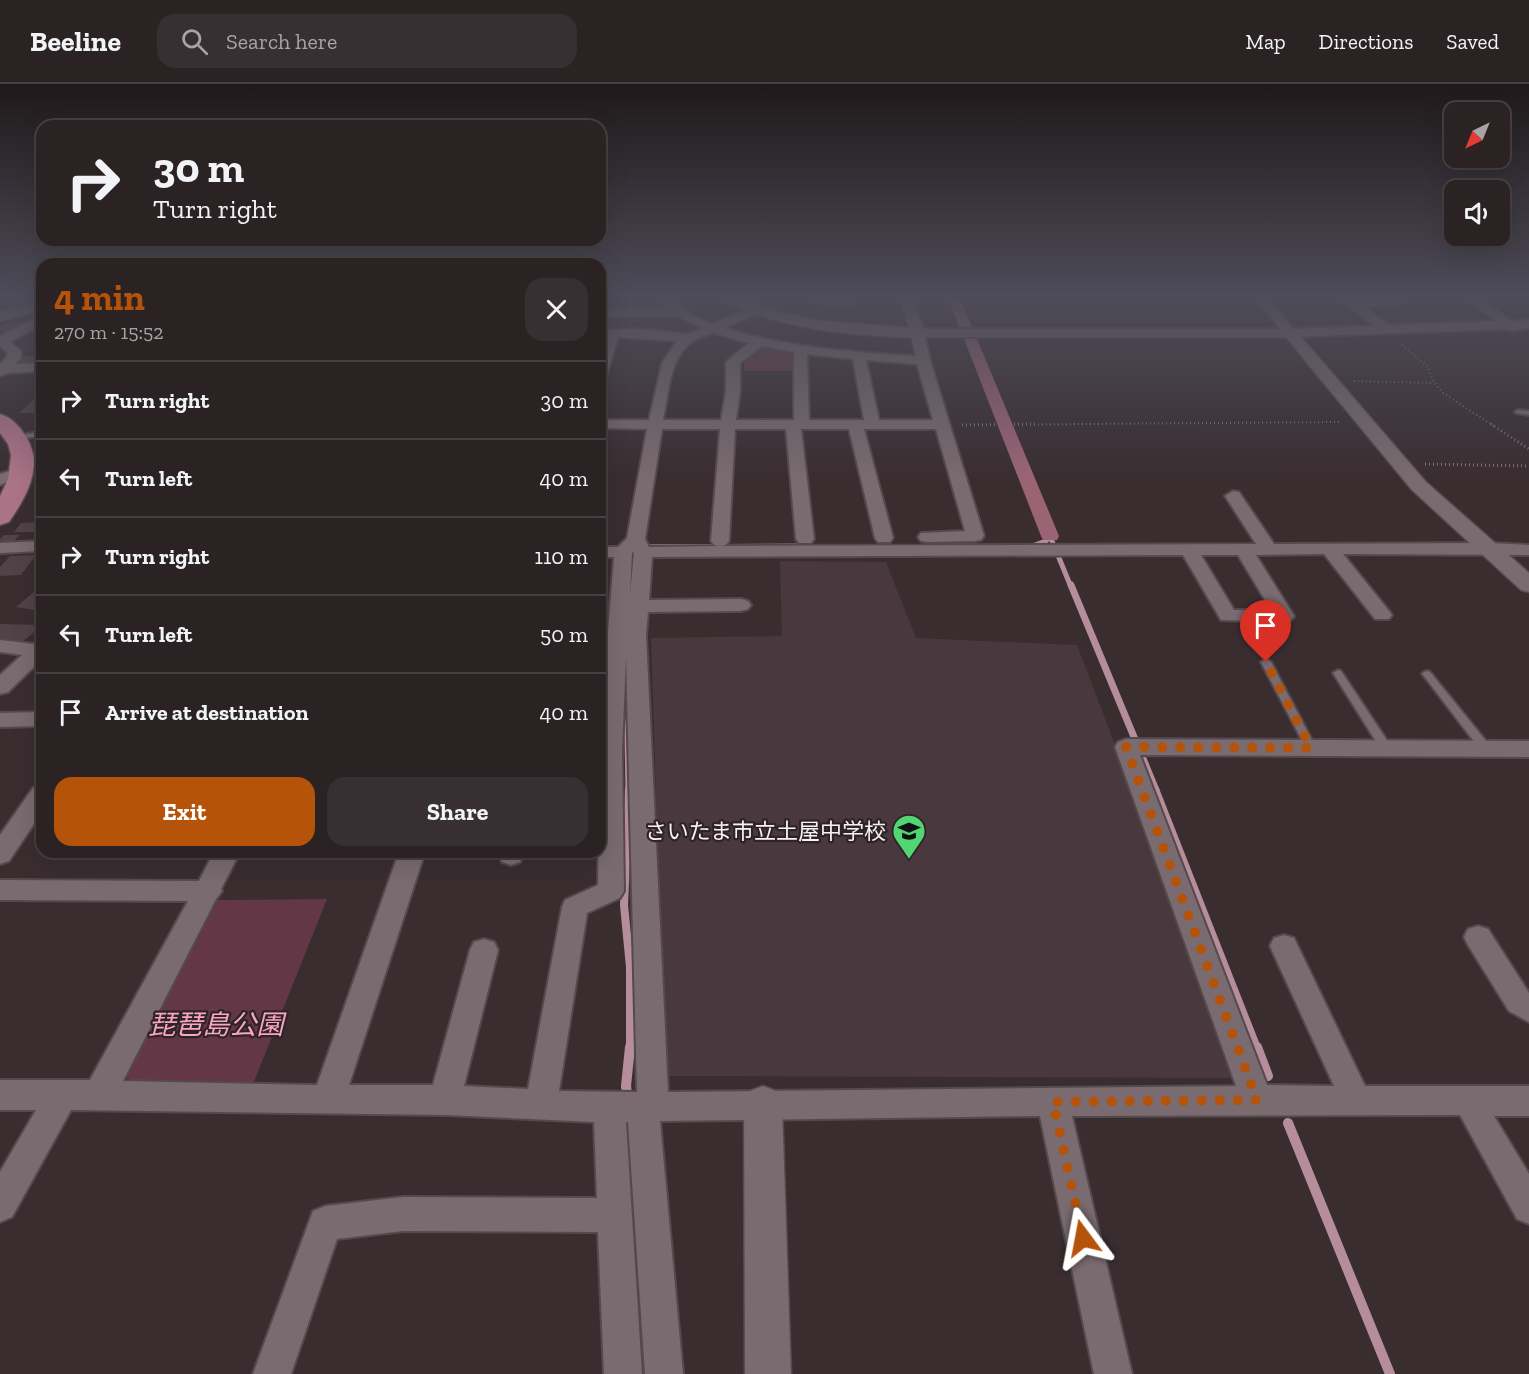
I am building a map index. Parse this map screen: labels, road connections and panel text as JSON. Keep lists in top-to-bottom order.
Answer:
{
  "parks": ["琵琶島公園"],
  "places": {
    "school or university": ["さいたま市立土屋中学校"]
  },
  "north": "bottom left",
  "page": {
    "header": "Beeline",
    "search": "Search here",
    "nav": ["Map", "Directions", "Saved"],
    "turn": ["30 m", "Turn right"],
    "heading": ["4 min", "270 m · 15:52"],
    "list": [
      {
        "name": "Turn right",
        "value": "30 m"
      },
      {
        "name": "Turn left",
        "value": "40 m"
      },
      {
        "name": "Turn right",
        "value": "110 m"
      },
      {
        "name": "Turn left",
        "value": "50 m"
      },
      {
        "name": "Arrive at destination",
        "value": "40 m"
      }
    ],
    "buttons": ["Exit", "Share"]
  }
}
